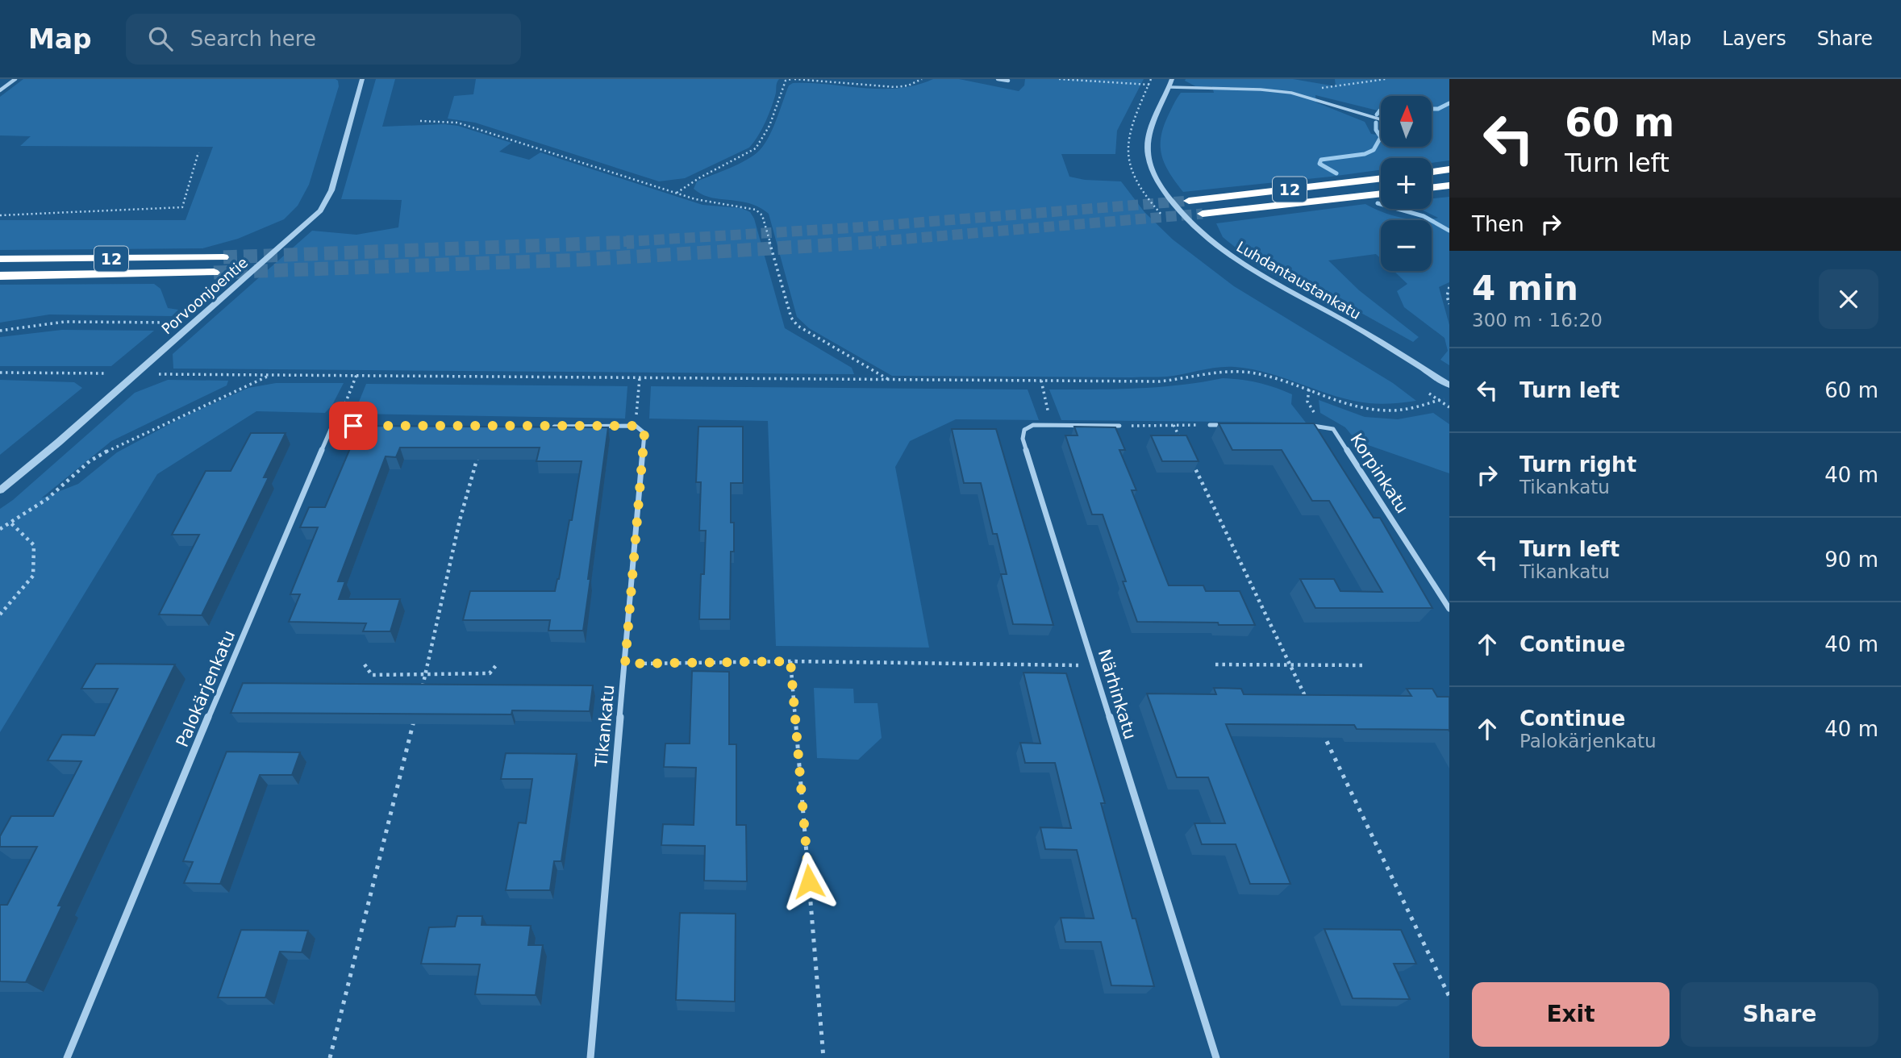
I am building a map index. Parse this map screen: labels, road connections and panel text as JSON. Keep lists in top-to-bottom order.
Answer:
{
  "streets": {
    "highway": ["12"],
    "street": [
      "Luhdantaustankatu",
      "Porvoonjoentie",
      "Korpinkatu",
      "Palokärjenkatu",
      "Närhinkatu",
      "Tikankatu"
    ]
  },
  "north": "top",
  "page": {
    "header": "Map",
    "search": "Search here",
    "nav": ["Map", "Layers", "Share"],
    "turn": ["60 m", "Turn left"],
    "map_buttons": ["+", "−"],
    "then": "Then",
    "heading": ["4 min", "300 m · 16:20"],
    "list": [
      {
        "name": "Turn left",
        "value": "60 m"
      },
      {
        "name": "Turn right",
        "note": "Tikankatu",
        "value": "40 m"
      },
      {
        "name": "Turn left",
        "note": "Tikankatu",
        "value": "90 m"
      },
      {
        "name": "Continue",
        "value": "40 m"
      },
      {
        "name": "Continue",
        "note": "Palokärjenkatu",
        "value": "40 m"
      }
    ],
    "buttons": ["Exit", "Share"]
  }
}
